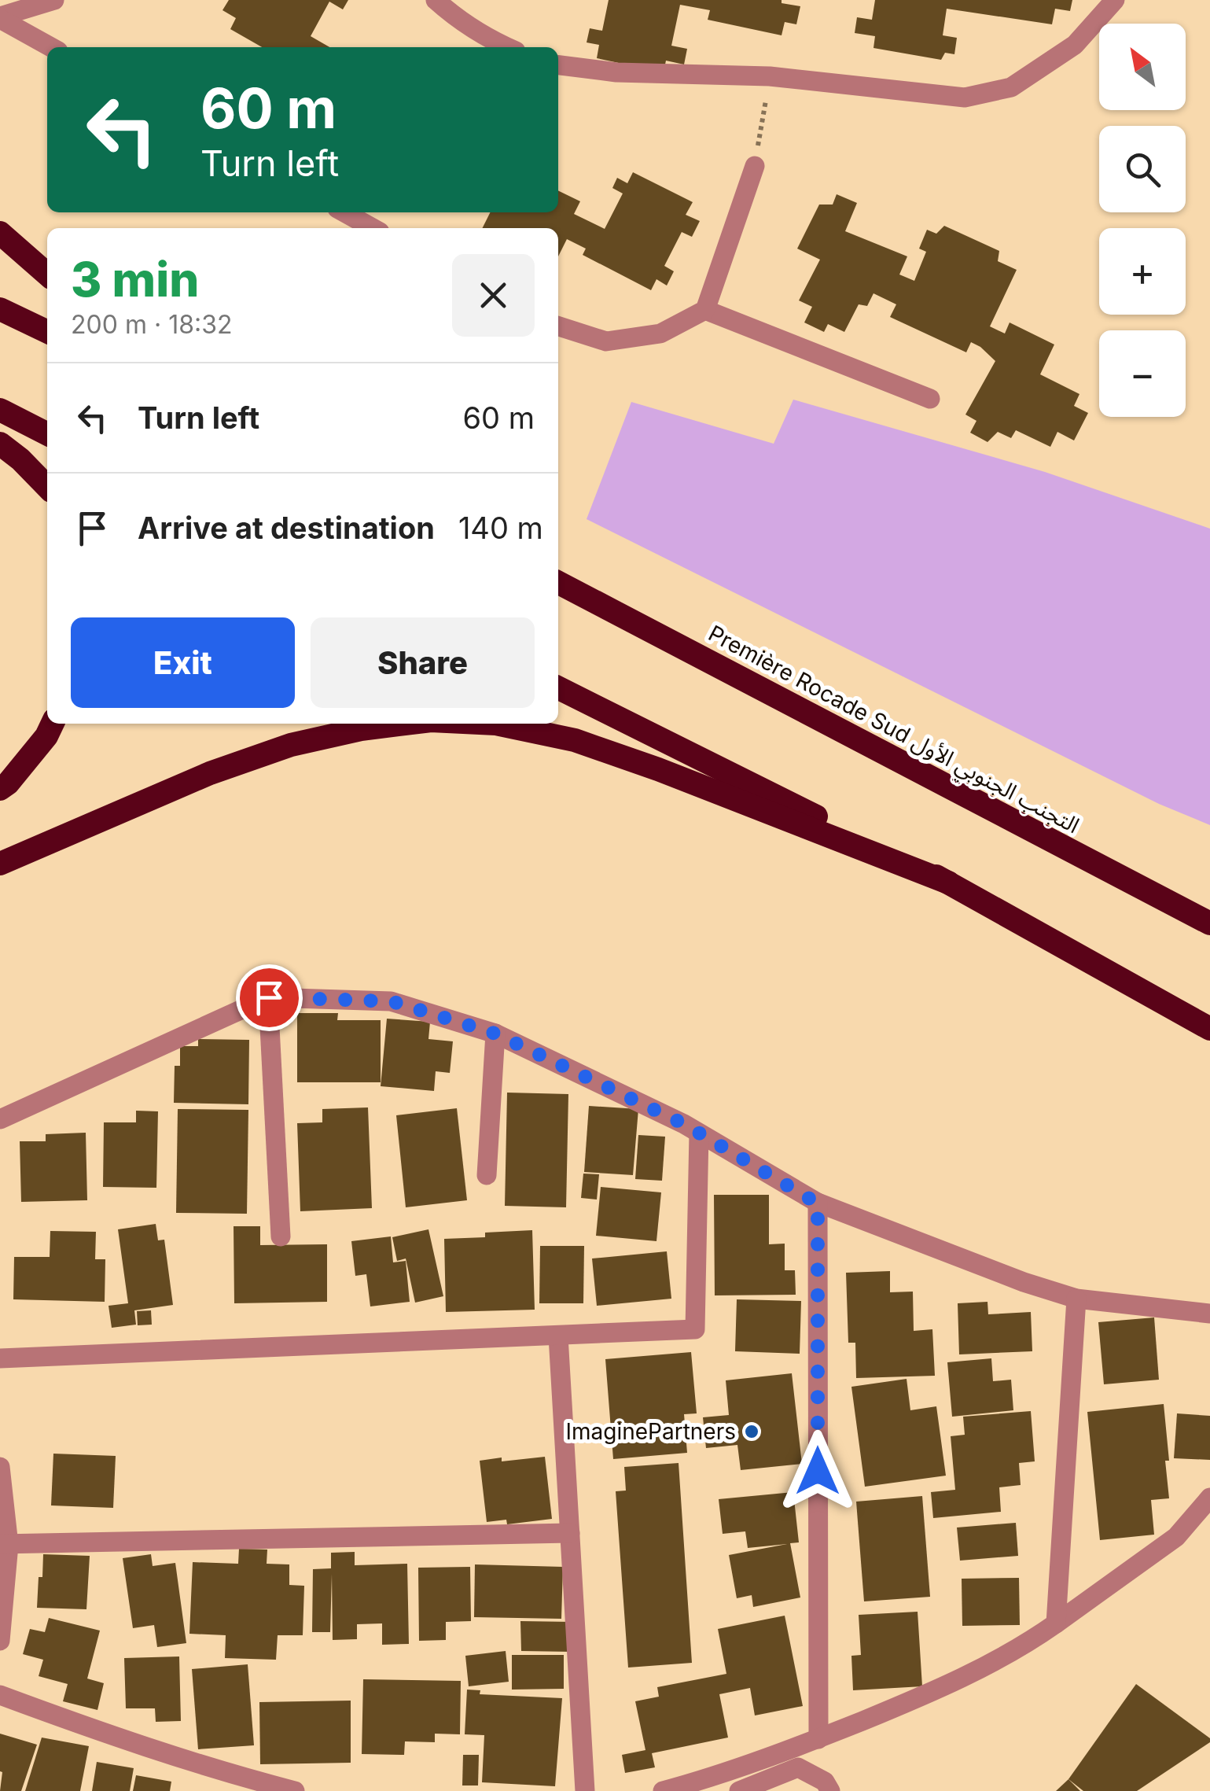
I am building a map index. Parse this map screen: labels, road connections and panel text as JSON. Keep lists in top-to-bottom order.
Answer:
{
  "streets": {
    "highway": ["Première Rocade Sud التجنب الجنوبي الأول"]
  },
  "places": ["ImaginePartners"],
  "north": "top left",
  "page": {
    "map_buttons": ["+", "−"],
    "turn": ["60 m", "Turn left"],
    "heading": ["3 min", "200 m · 18:32"],
    "list": [
      {
        "name": "Turn left",
        "value": "60 m"
      },
      {
        "name": "Arrive at destination",
        "value": "140 m"
      }
    ],
    "buttons": ["Exit", "Share"]
  }
}
